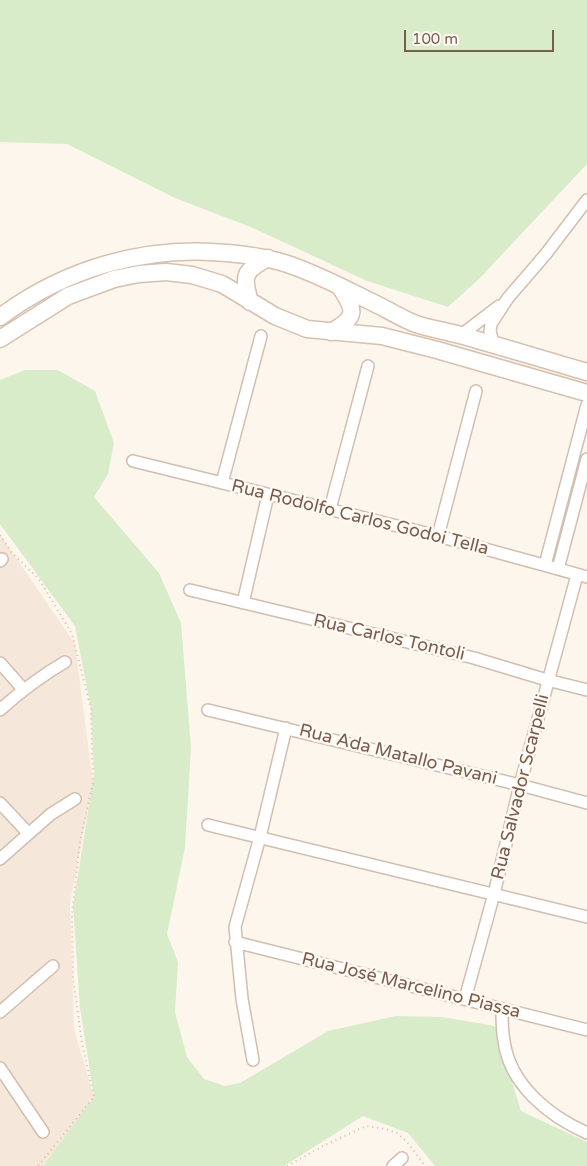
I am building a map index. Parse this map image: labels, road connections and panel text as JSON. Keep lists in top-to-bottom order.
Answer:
{
  "streets": {
    "street": [
      "Rua Rodolfo Carlos Godoi Tella",
      "Rua Carlos Tontoli",
      "Rua Ada Matallo Pavani",
      "Rua Salvador Scarpelli",
      "Rua José Marcelino Piassa"
    ]
  },
  "crossings": [
    ["Rua Rodolfo Carlos Godoi Tella", "Rua Salvador Scarpelli"],
    ["Rua Carlos Tontoli", "Rua Salvador Scarpelli"],
    ["Rua Ada Matallo Pavani", "Rua Salvador Scarpelli"],
    ["Rua Salvador Scarpelli", "Rua José Marcelino Piassa"]
  ],
  "scale_bar": "100 m"
}
